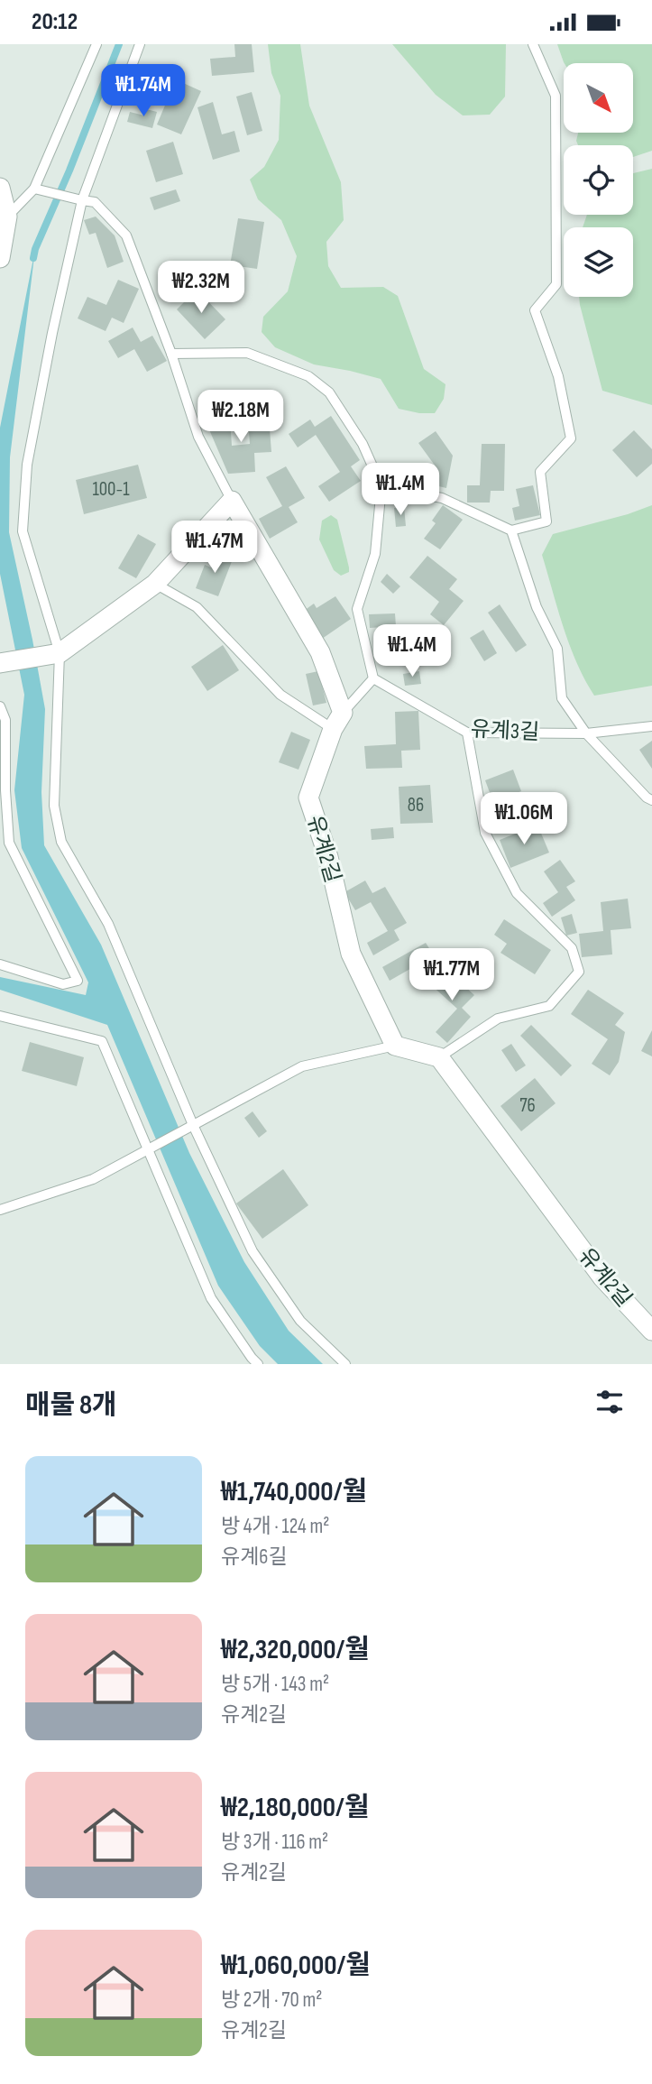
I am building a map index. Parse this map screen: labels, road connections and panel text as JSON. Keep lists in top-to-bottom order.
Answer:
{
  "streets": {
    "street": ["유계2길"],
    "lane": ["유계3길"]
  },
  "house_numbers": ["100-1", "86", "76"],
  "north": "bottom right",
  "page": {
    "status": "20:12",
    "price": [
      "₩1.74M",
      "₩2.32M",
      "₩2.18M",
      "₩1.4M",
      "₩1.47M",
      "₩1.4M",
      "₩1.06M",
      "₩1.77M"
    ],
    "heading": "매물 8개",
    "list": [
      {
        "name": "₩1,740,000/월",
        "note": "방 4개 · 124 m² · 유계6길"
      },
      {
        "name": "₩2,320,000/월",
        "note": "방 5개 · 143 m² · 유계2길"
      },
      {
        "name": "₩2,180,000/월",
        "note": "방 3개 · 116 m² · 유계2길"
      },
      {
        "name": "₩1,060,000/월",
        "note": "방 2개 · 70 m² · 유계2길"
      }
    ]
  }
}
